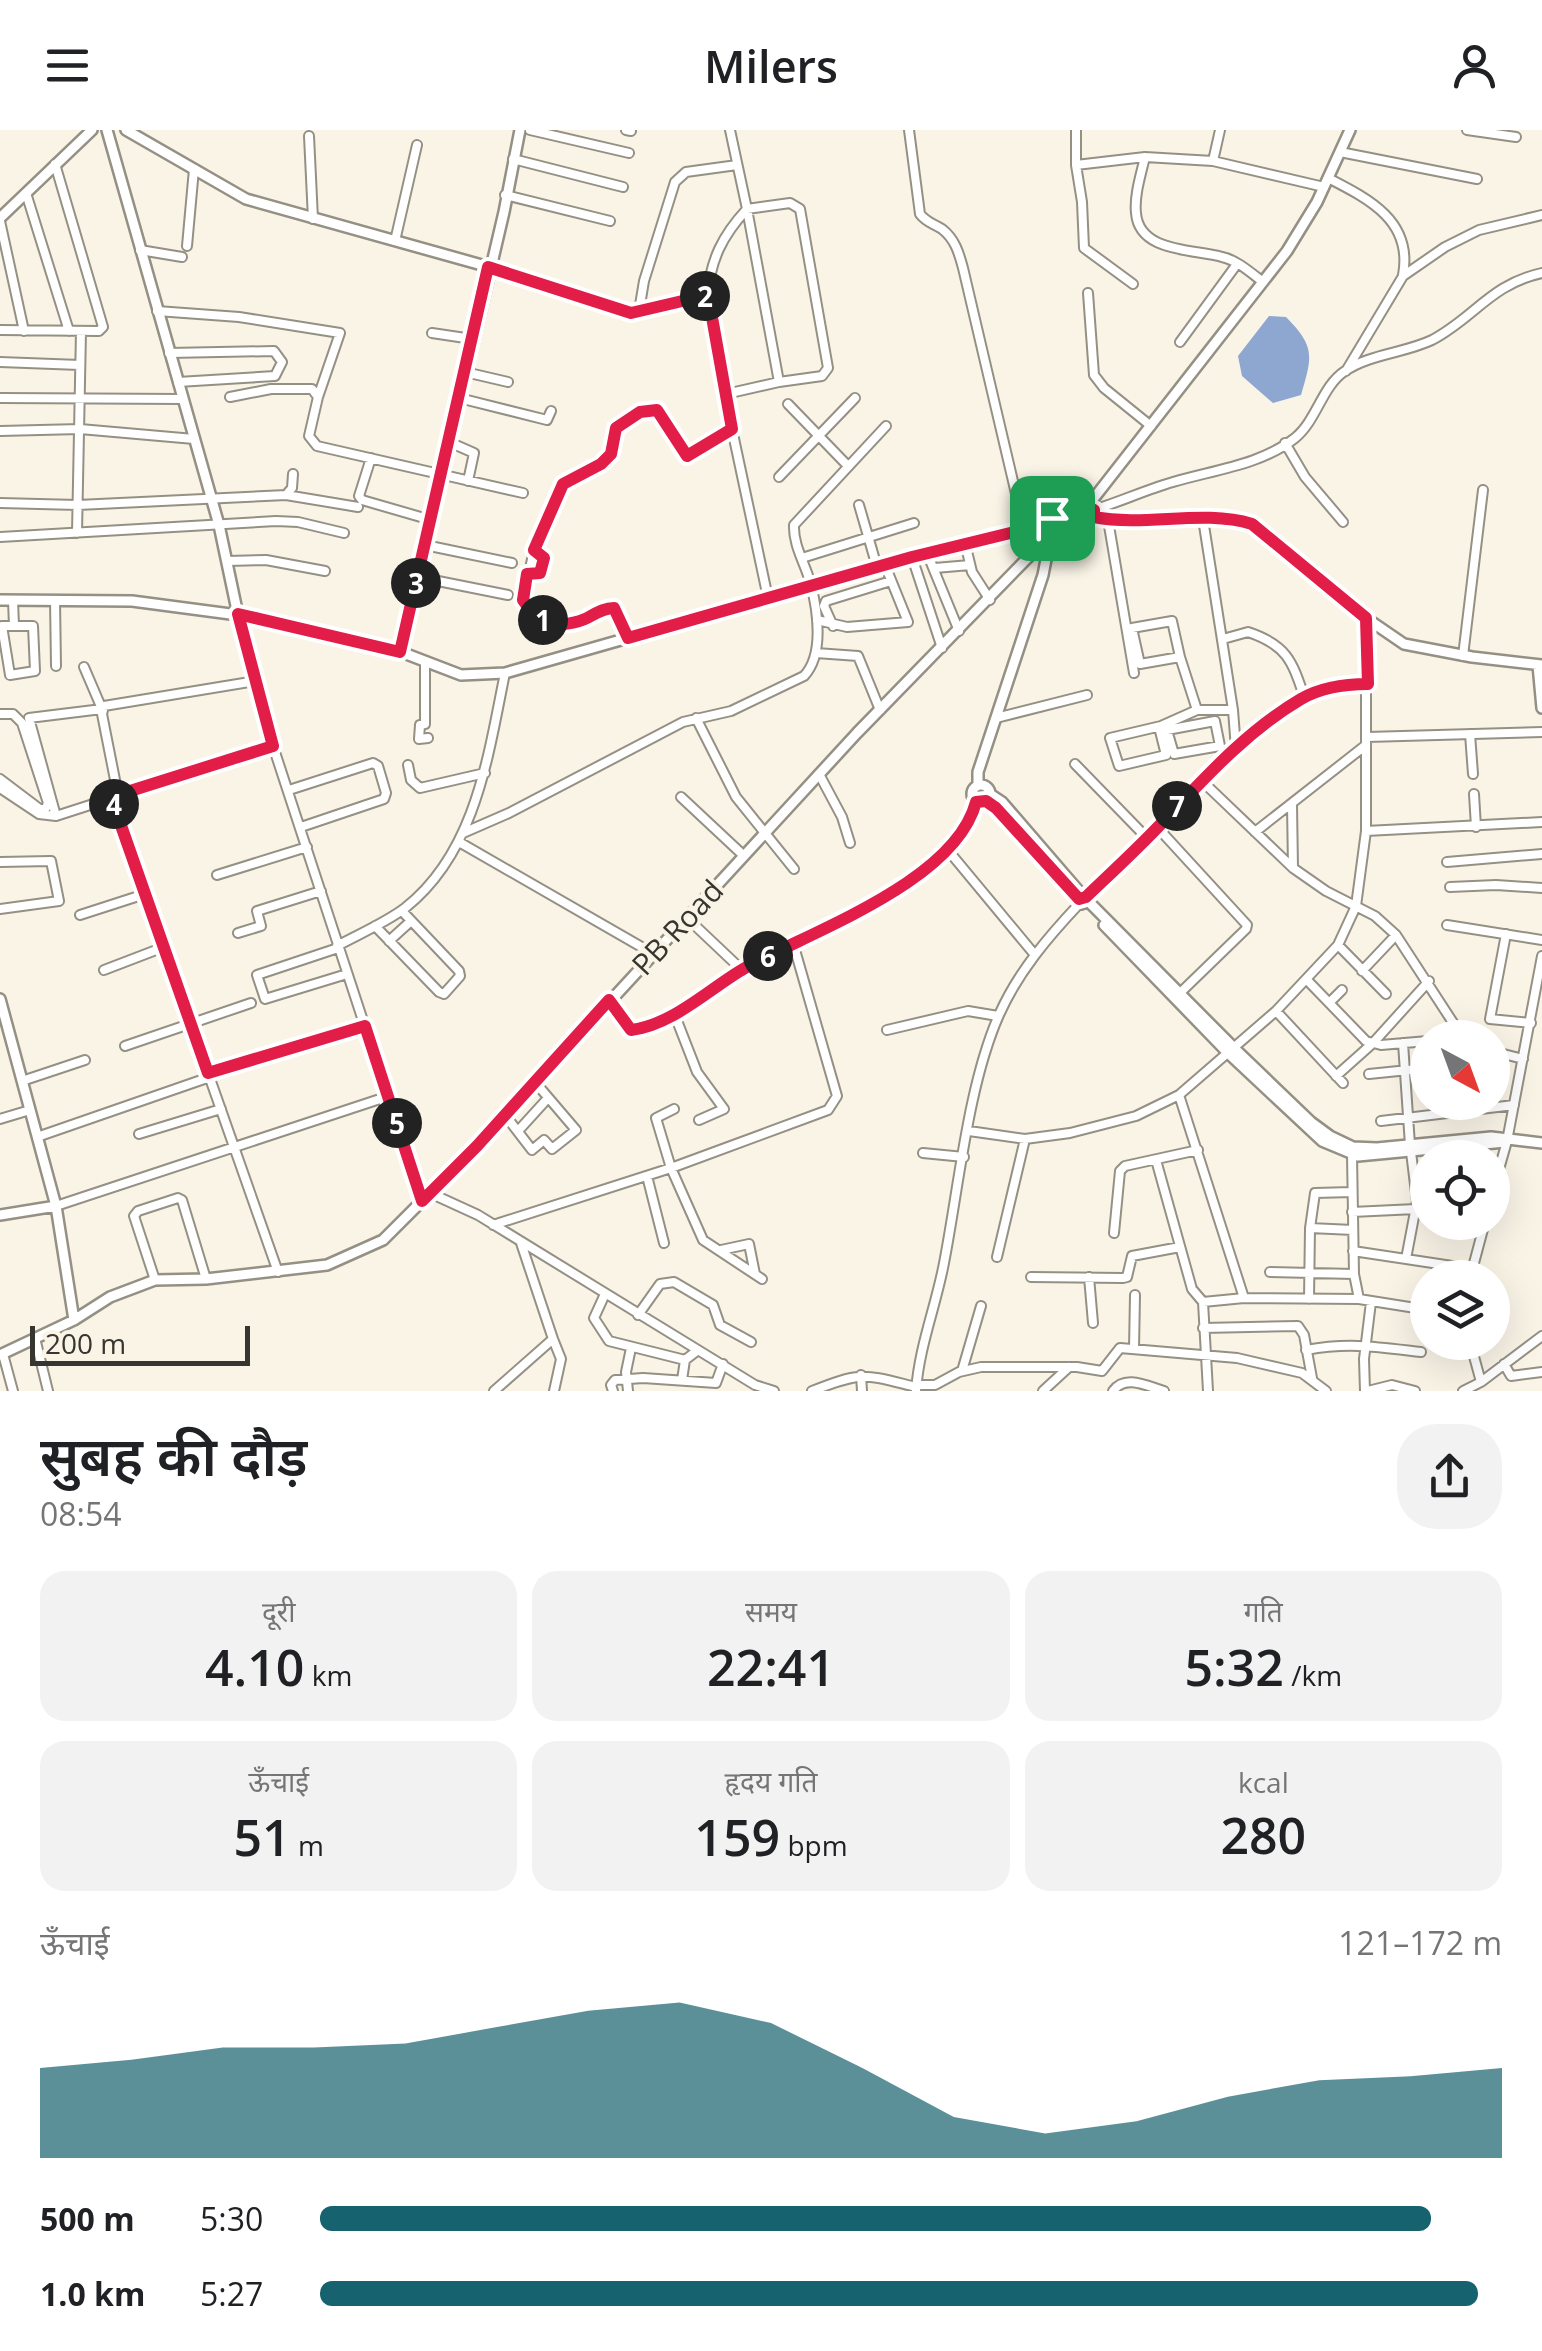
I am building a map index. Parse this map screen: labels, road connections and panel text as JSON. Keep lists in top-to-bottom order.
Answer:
{
  "streets": {
    "street": ["PB Road"]
  },
  "scale_bar": "200 m",
  "north": "bottom right",
  "page": {
    "header": "Milers",
    "pins": [
      "2",
      "3",
      "1",
      "4",
      "7",
      "6",
      "5"
    ],
    "scale": "200 m",
    "heading": ["सुबह की दौड़", "08:54"],
    "stats": [
      ["दूरी", "4.10 km"],
      ["समय", "22:41"],
      ["गति", "5:32 /km"],
      ["ऊँचाई", "51 m"],
      ["हृदय गति", "159 bpm"],
      ["kcal", "280"]
    ],
    "chart": ["ऊँचाई", "121–172 m"],
    "list": [
      {
        "name": "500 m",
        "note": "5:30"
      },
      {
        "name": "1.0 km",
        "note": "5:27"
      }
    ]
  }
}
